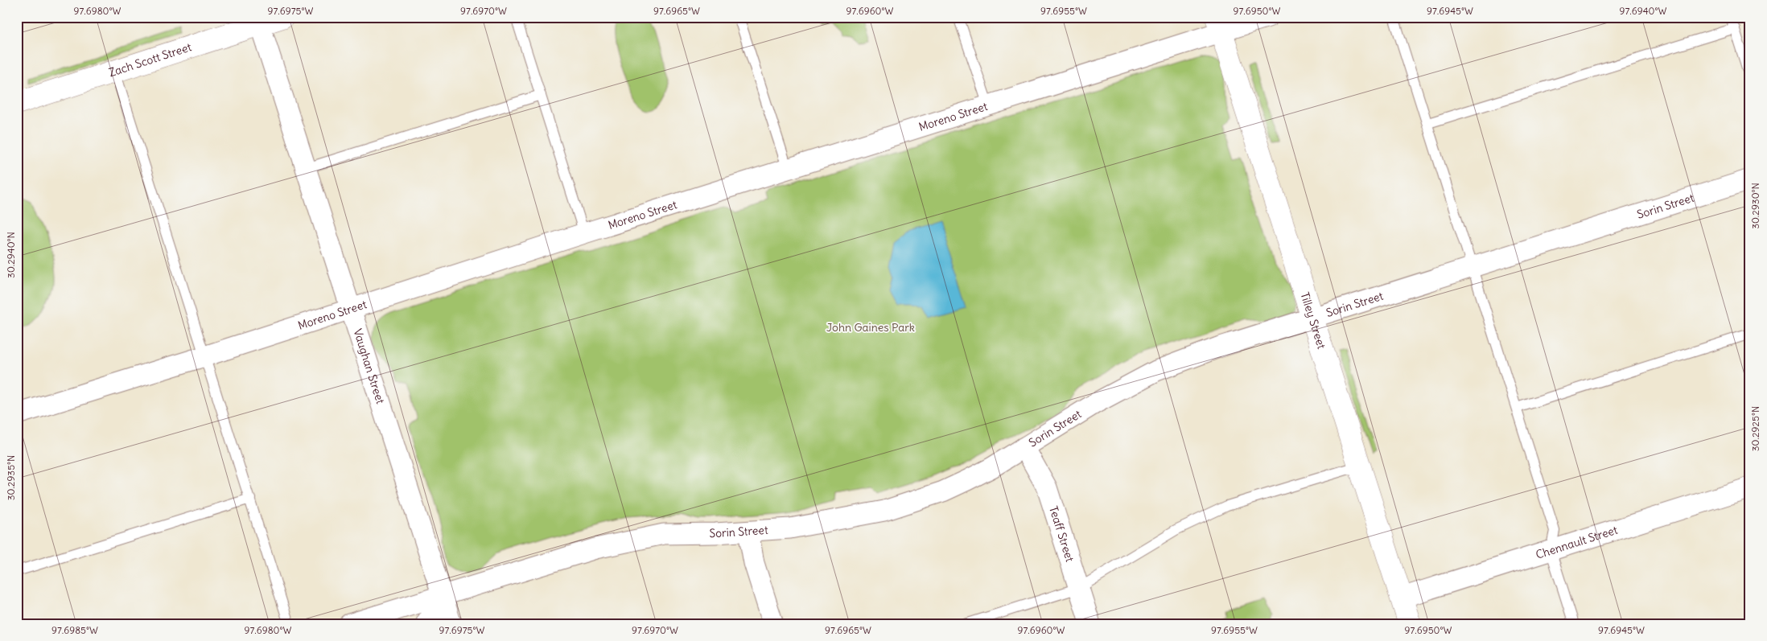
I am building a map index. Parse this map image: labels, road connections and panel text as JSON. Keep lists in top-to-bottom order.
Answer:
{
  "streets": {
    "street": [
      "Zach Scott Street",
      "Moreno Street",
      "Sorin Street",
      "Tilley Street",
      "Vaughan Street",
      "Teaff Street",
      "Chennault Street"
    ]
  },
  "crossings": [
    ["Zach Scott Street", "Vaughan Street"],
    ["Moreno Street", "Tilley Street"],
    ["Moreno Street", "Vaughan Street"],
    ["Sorin Street", "Tilley Street"],
    ["Sorin Street", "Vaughan Street"],
    ["Sorin Street", "Teaff Street"],
    ["Tilley Street", "Chennault Street"]
  ],
  "parks": ["John Gaines Park"],
  "coordinates": [
    "97.6980°W",
    "97.6975°W",
    "97.6970°W",
    "97.6965°W",
    "97.6960°W",
    "97.6955°W",
    "97.6950°W",
    "97.6945°W",
    "97.6940°W",
    "30.2930°N",
    "30.2940°N",
    "30.2925°N",
    "30.2935°N",
    "97.6985°W"
  ]
}
